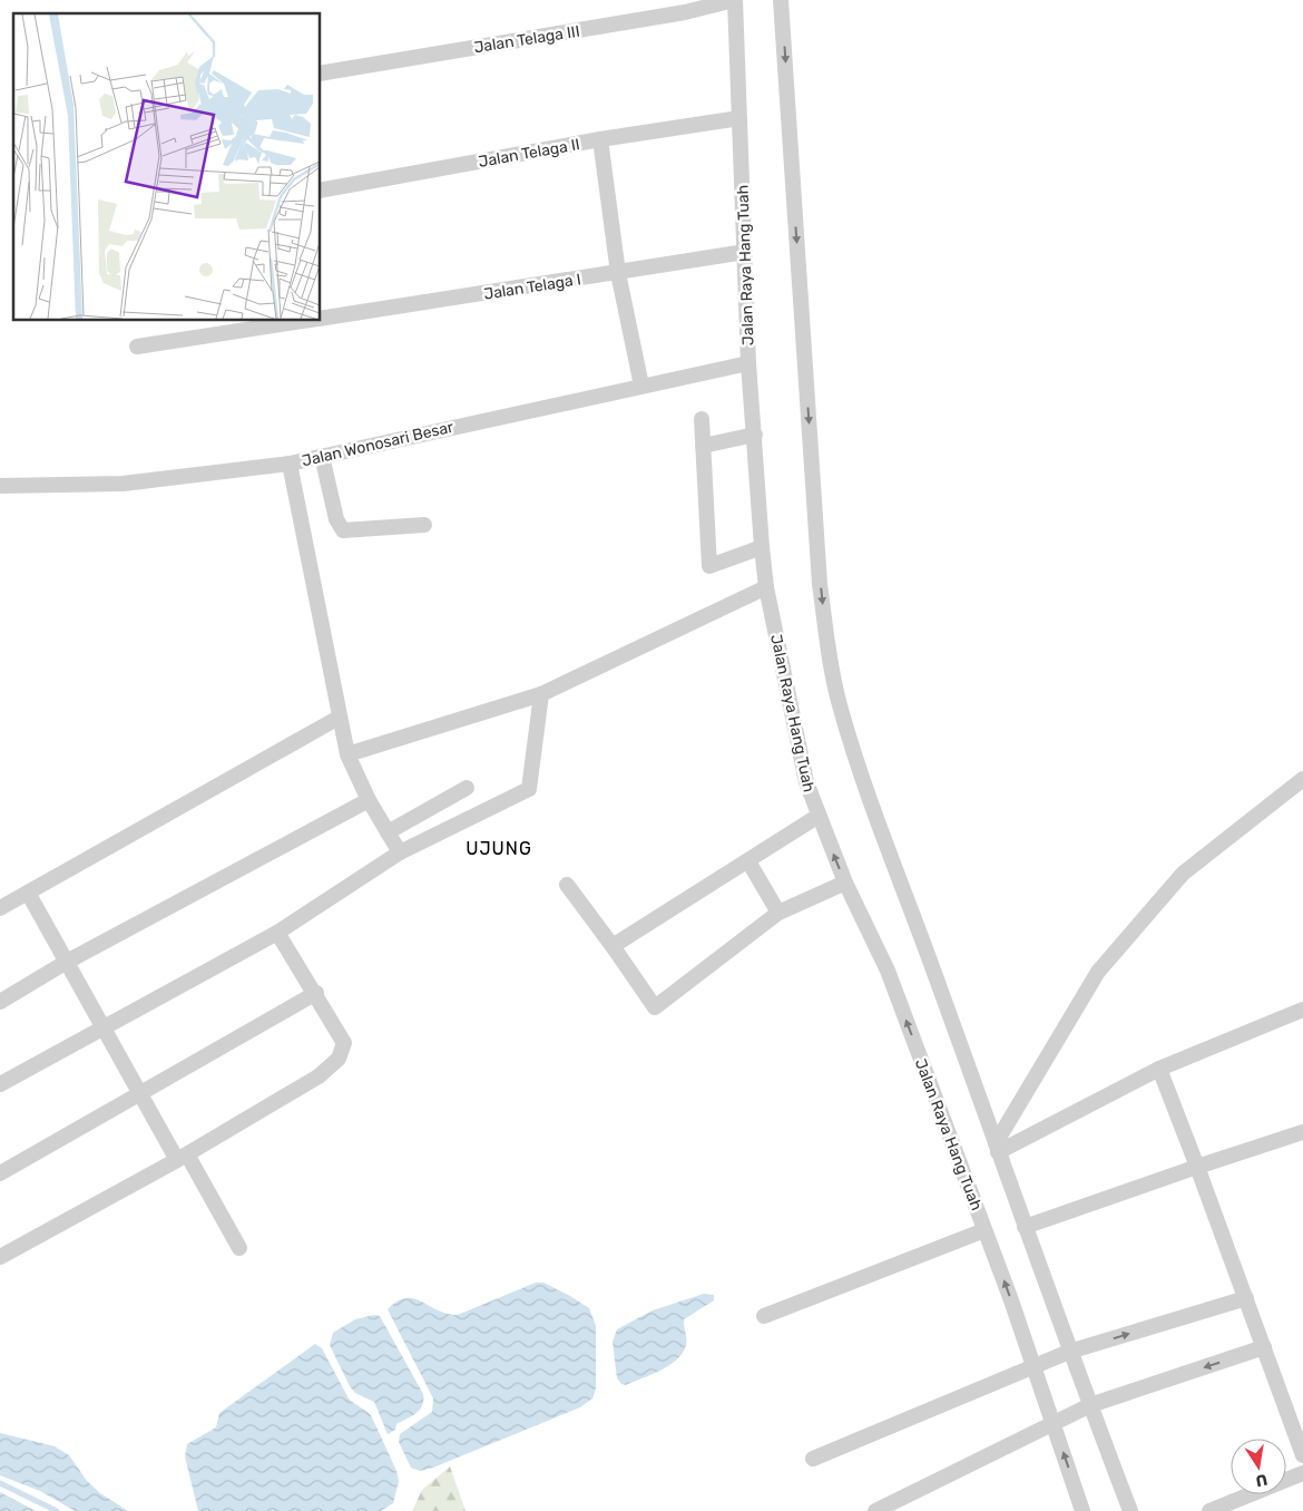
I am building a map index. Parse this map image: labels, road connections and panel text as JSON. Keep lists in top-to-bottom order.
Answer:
{
  "streets": {
    "street": [
      "Jalan Telaga III",
      "Jalan Telaga II",
      "Jalan Raya Hang Tuah",
      "Jalan Telaga I",
      "Jalan Wonosari Besar"
    ]
  },
  "crossings": [
    ["Jalan Telaga III", "Jalan Raya Hang Tuah"],
    ["Jalan Telaga II", "Jalan Raya Hang Tuah"],
    ["Jalan Raya Hang Tuah", "Jalan Telaga I"],
    ["Jalan Raya Hang Tuah", "Jalan Wonosari Besar"]
  ],
  "districts": ["UJUNG"],
  "north": "bottom"
}
